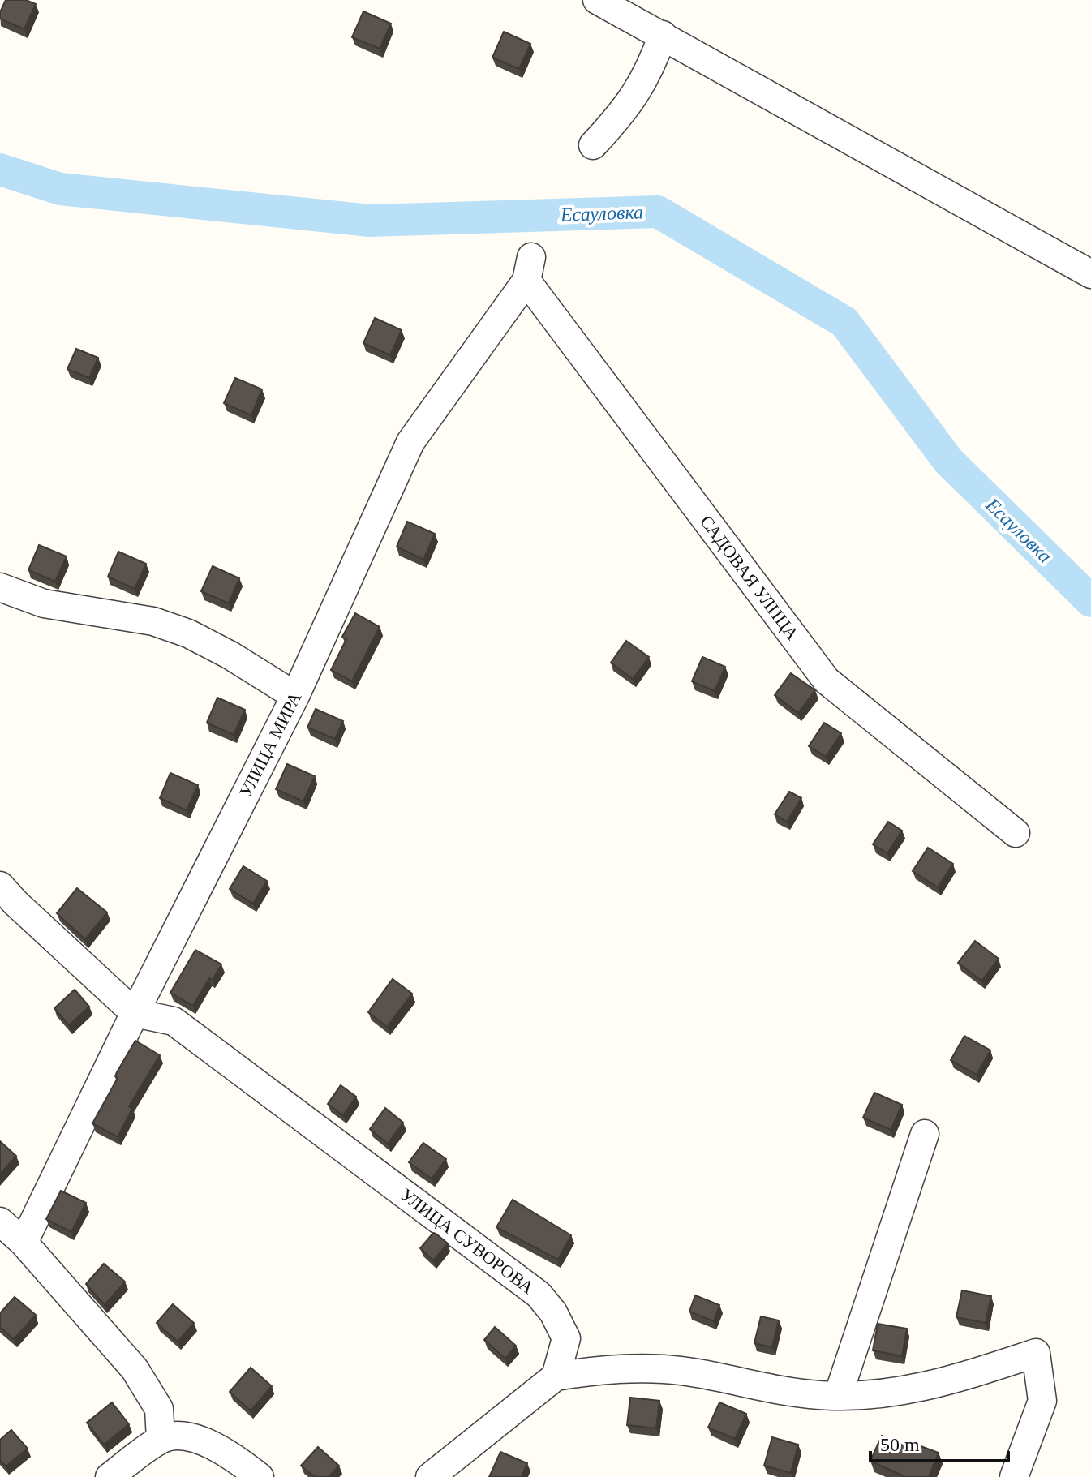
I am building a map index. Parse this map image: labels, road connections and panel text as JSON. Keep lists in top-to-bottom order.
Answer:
{
  "streets": {
    "street": ["САДОВАЯ УЛИЦА", "УЛИЦА МИРА", "УЛИЦА СУВОРОВА"]
  },
  "crossings": [
    ["САДОВАЯ УЛИЦА", "УЛИЦА МИРА"],
    ["УЛИЦА МИРА", "УЛИЦА СУВОРОВА"]
  ],
  "water": ["Есауловка"],
  "scale_bar": "50 m"
}
